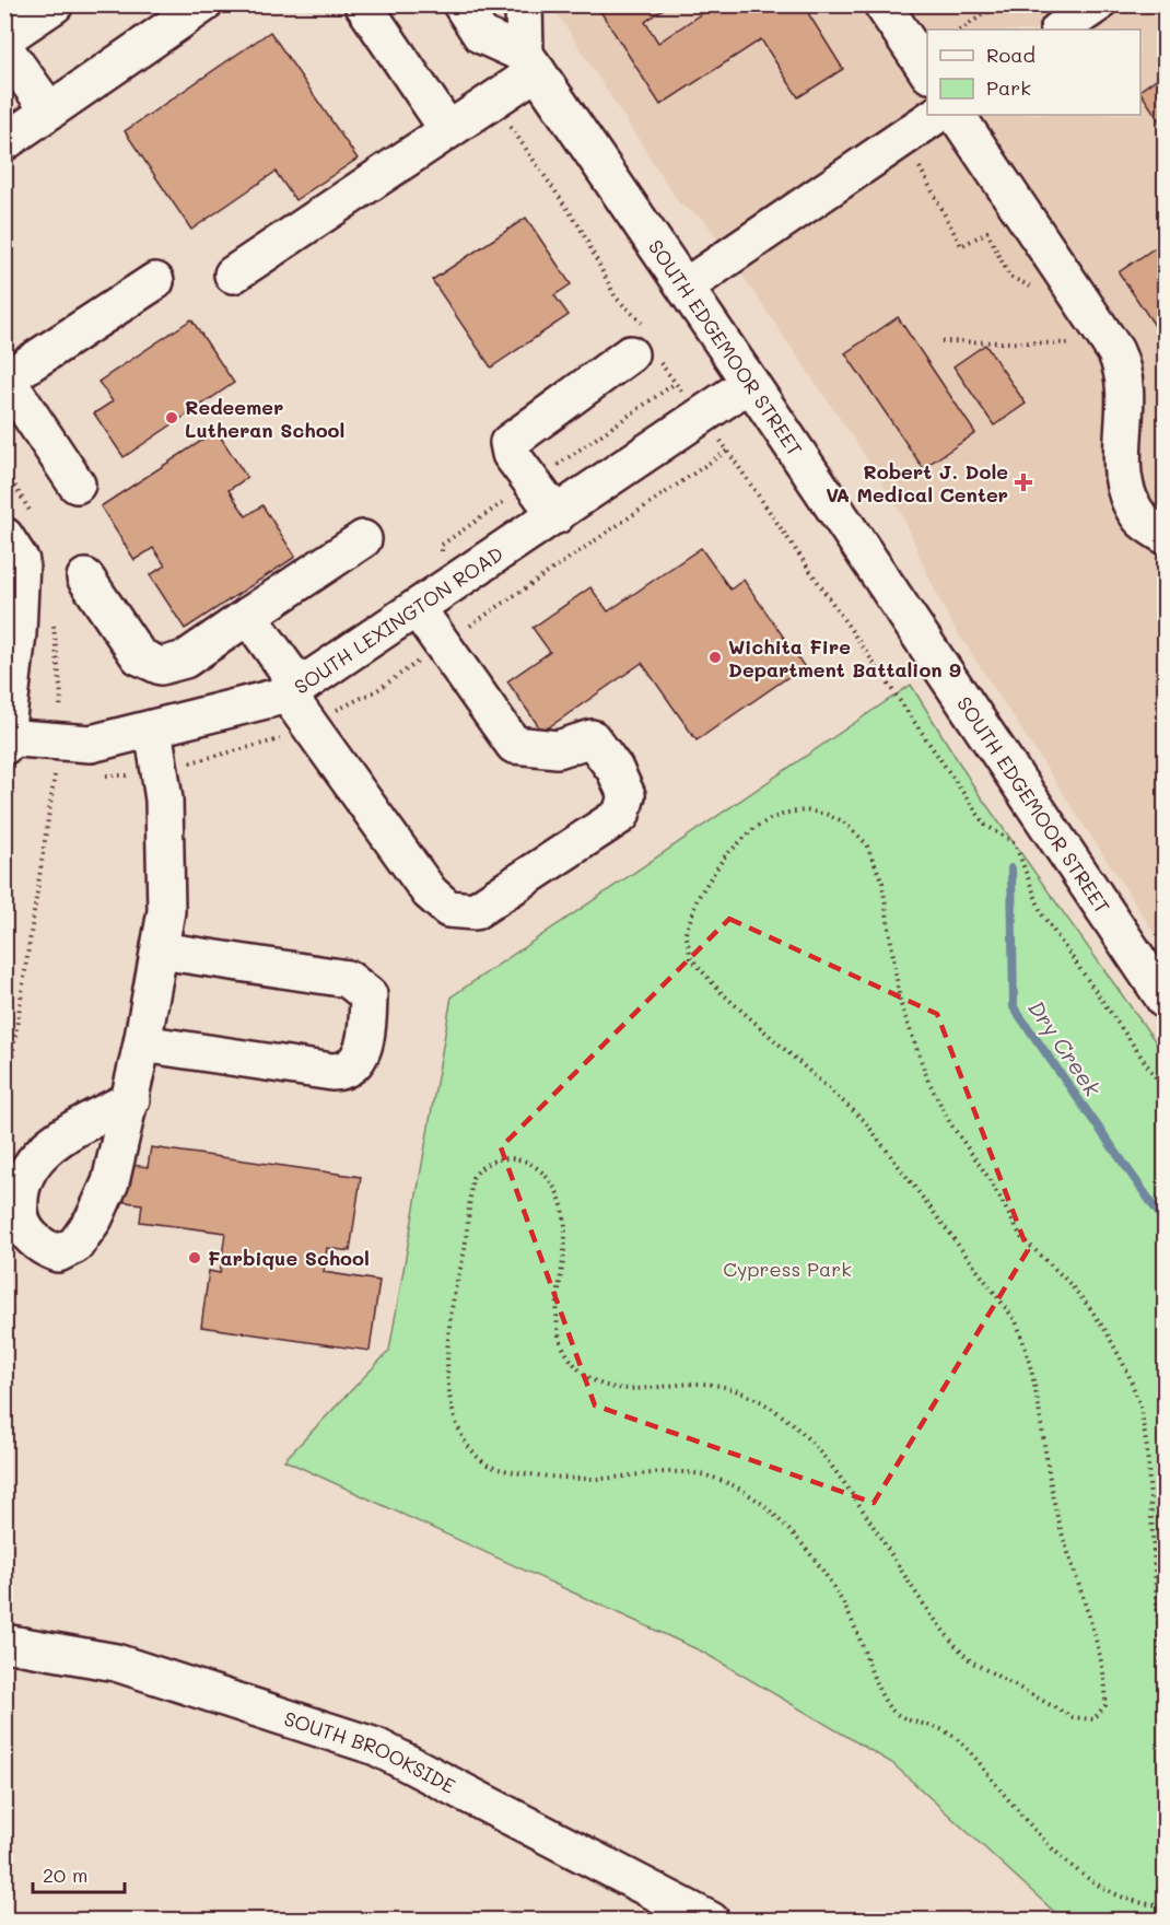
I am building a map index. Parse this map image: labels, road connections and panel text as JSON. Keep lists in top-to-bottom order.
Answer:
{
  "streets": {
    "street": ["SOUTH EDGEMOOR STREET", "SOUTH LEXINGTON ROAD", "SOUTH BROOKSIDE"]
  },
  "crossings": [
    ["SOUTH EDGEMOOR STREET", "SOUTH LEXINGTON ROAD"]
  ],
  "water": ["Dry Creek"],
  "parks": ["Cypress Park"],
  "places": {
    "other": ["Redeemer Lutheran School", "Wichita Fire Department Battalion 9", "Farbique School"],
    "health": ["Robert J. Dole VA Medical Center"]
  },
  "legend": ["Road", "Park"],
  "scale_bar": "20 m"
}
